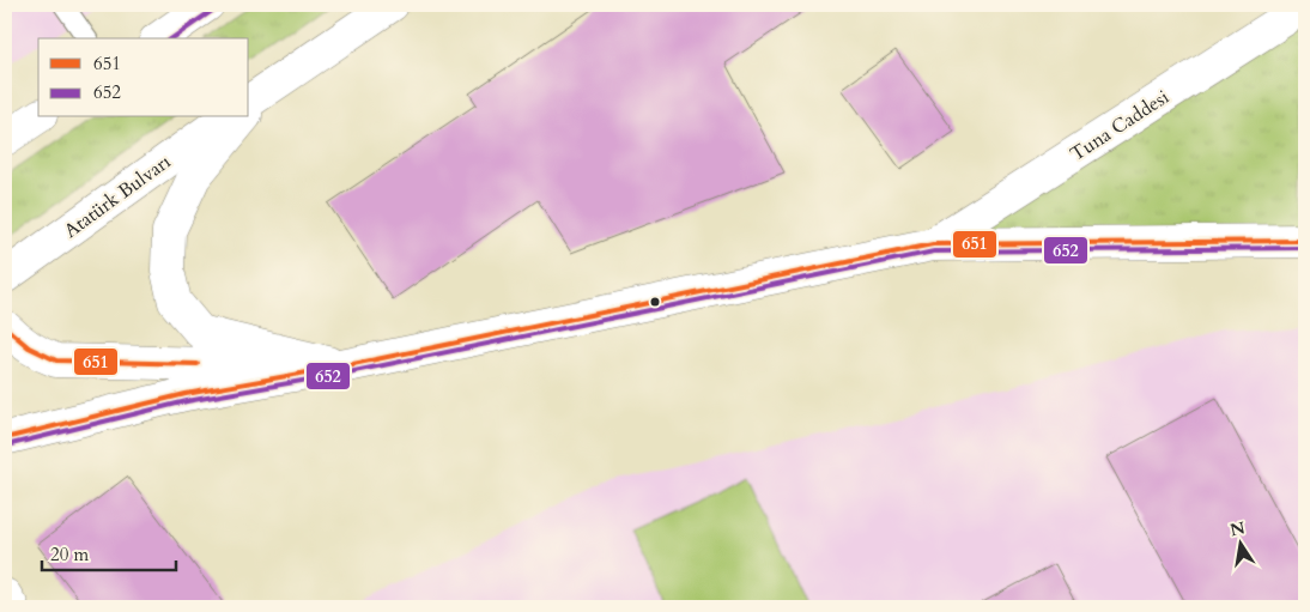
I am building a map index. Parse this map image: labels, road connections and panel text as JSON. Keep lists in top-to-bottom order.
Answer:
{
  "streets": {
    "main road": ["Tuna Caddesi", "Atatürk Bulvarı"]
  },
  "lines": ["transit line 652", "transit line 651"],
  "legend": ["651", "652"],
  "scale_bar": "20 m",
  "north": "top"
}
